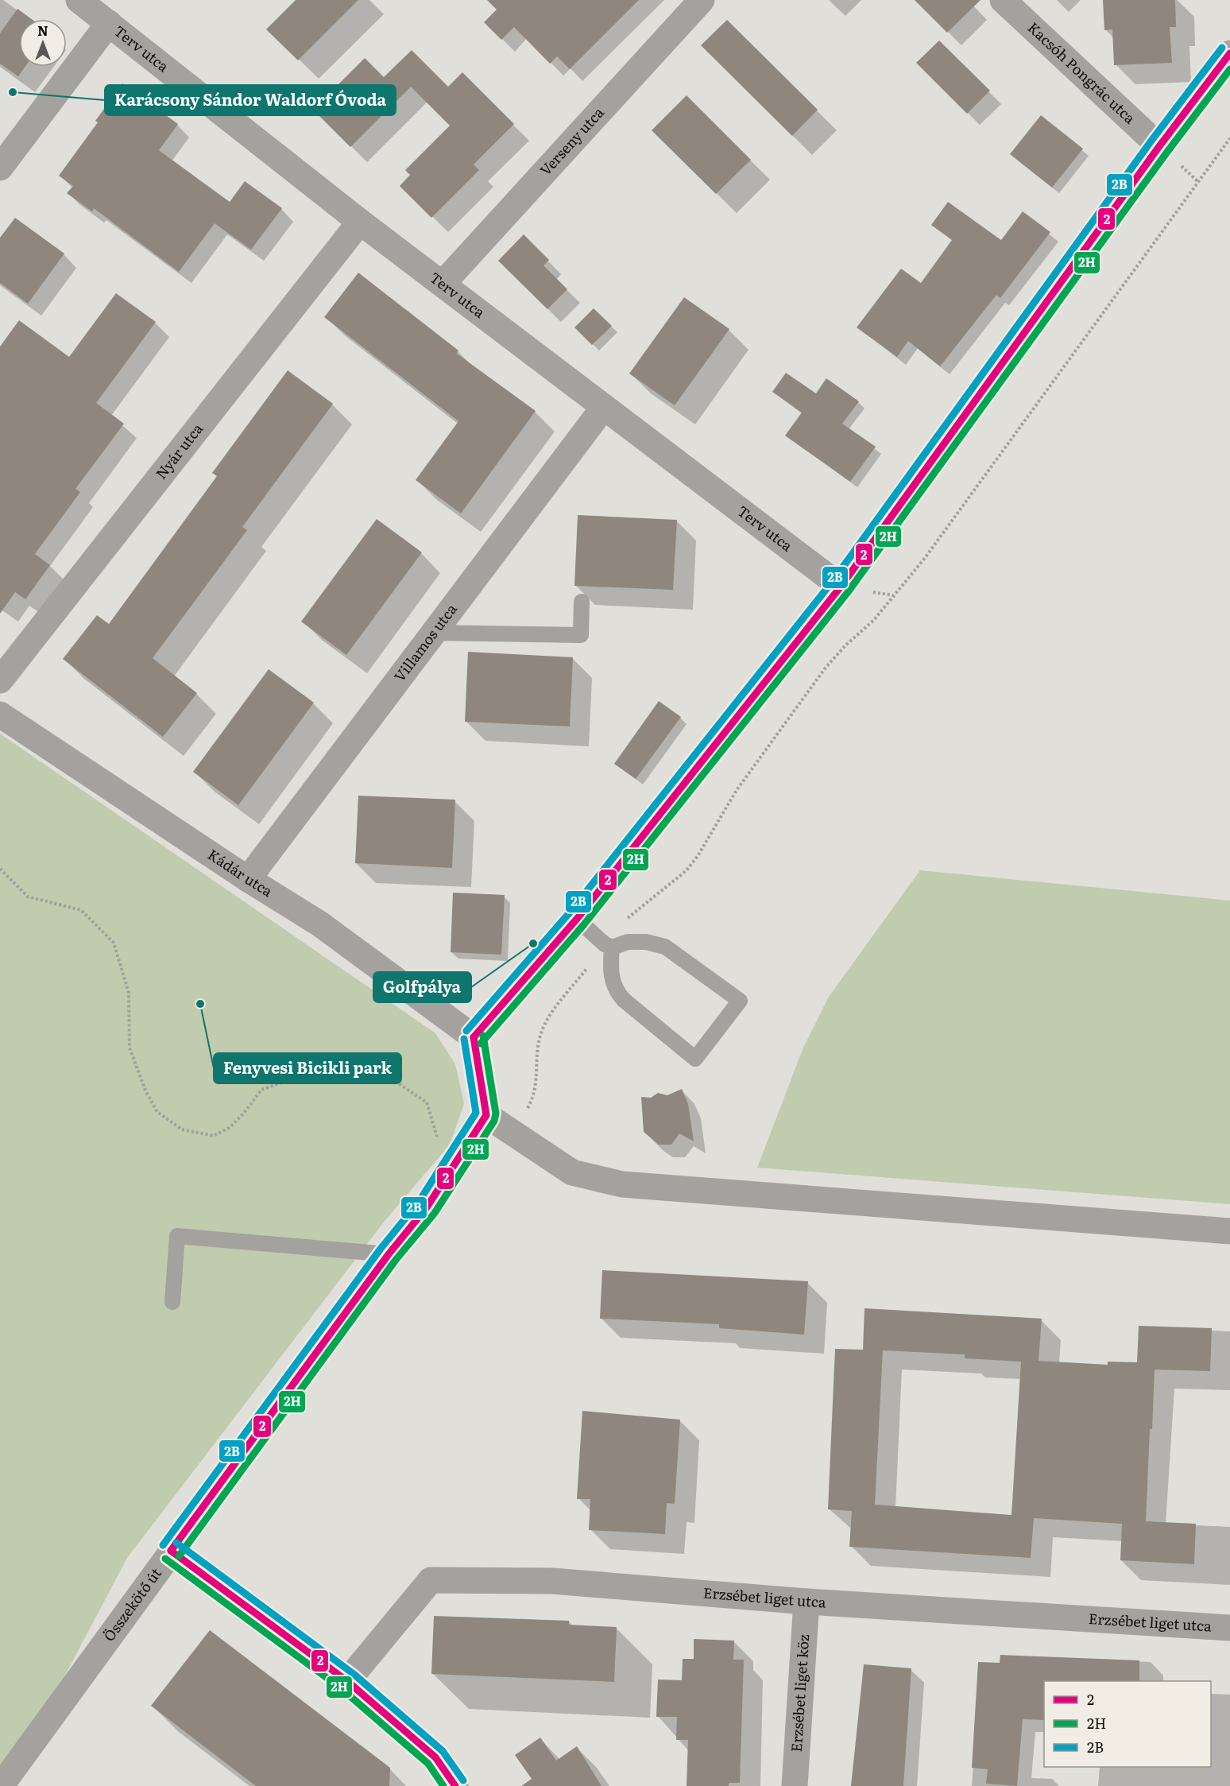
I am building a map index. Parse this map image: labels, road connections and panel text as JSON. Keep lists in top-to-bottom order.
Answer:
{
  "streets": {
    "street": [
      "Terv utca",
      "Kacsóh Pongrác utca",
      "Verseny utca",
      "Nyár utca",
      "Villamos utca",
      "Kádár utca",
      "Erzsébet liget utca",
      "Összekötő út",
      "Erzsébet liget köz"
    ]
  },
  "crossings": [
    ["Terv utca", "Verseny utca"],
    ["Terv utca", "Nyár utca"],
    ["Terv utca", "Villamos utca"],
    ["Villamos utca", "Kádár utca"],
    ["Erzsébet liget utca", "Erzsébet liget köz"]
  ],
  "places": ["Karácsony Sándor Waldorf Óvoda", "Golfpálya", "Fenyvesi Bicikli park"],
  "lines": ["transit line 2B", "transit line 2", "transit line 2H"],
  "legend": ["2", "2H", "2B"],
  "north": "top"
}
